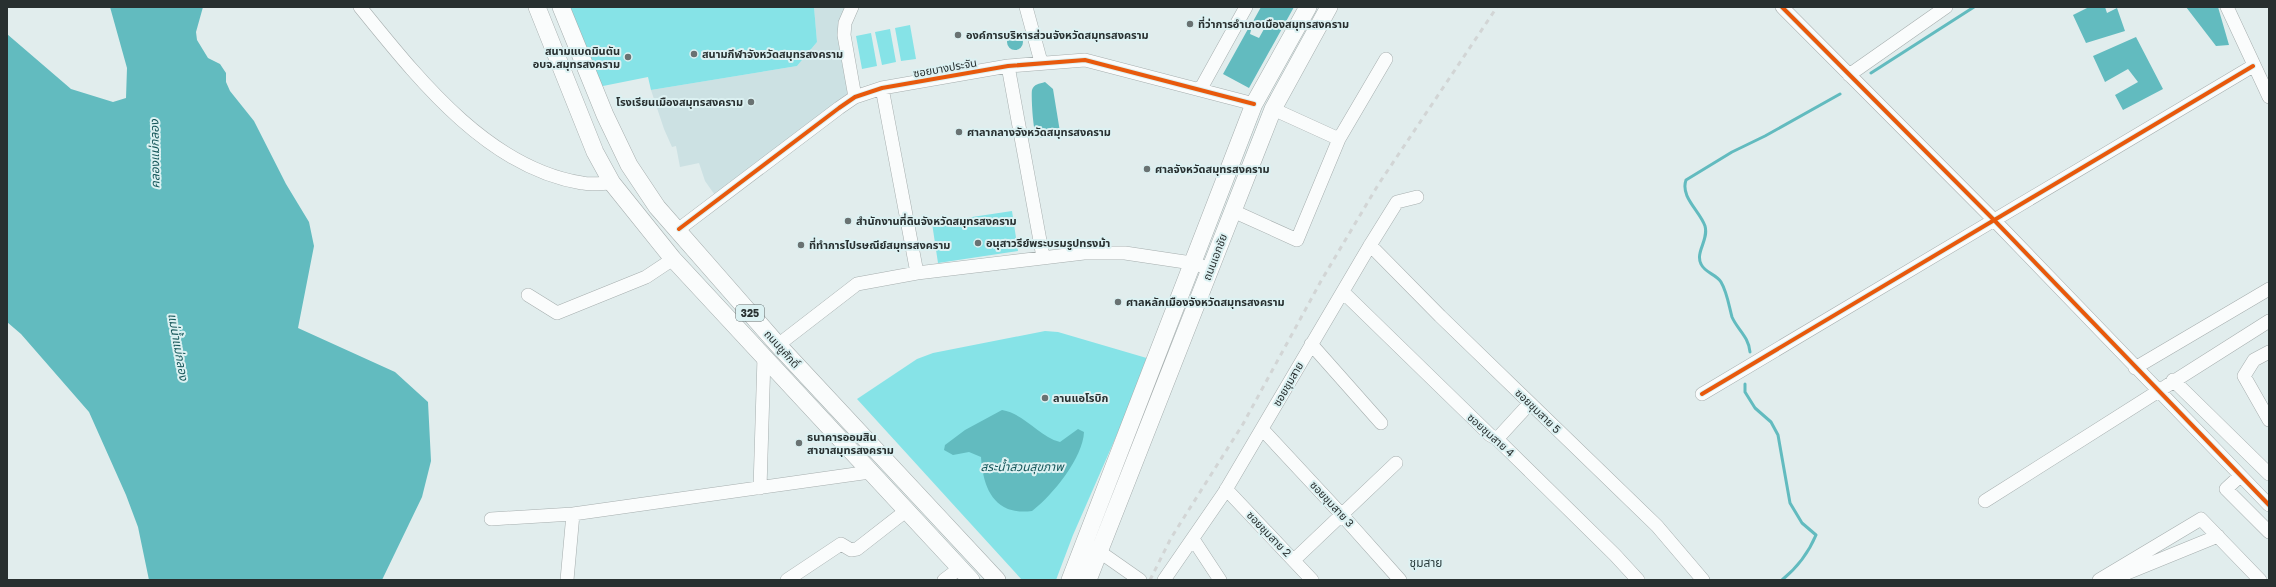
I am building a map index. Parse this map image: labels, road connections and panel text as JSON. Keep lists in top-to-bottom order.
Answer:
{
  "streets": {
    "main road": ["ถนนเอกชัย", "325", "ถนนชูศักดิ์"],
    "street": [
      "ซอยบางประจัน",
      "ซอยชุมสาย",
      "ซอยชุมสาย 5",
      "ซอยชุมสาย 4",
      "ซอยชุมสาย 3",
      "ซอยชุมสาย 2"
    ]
  },
  "crossings": [
    ["ซอยบางประจัน", "ถนนเอกชัย"],
    ["ซอยบางประจัน", "ถนนชูศักดิ์"],
    ["ซอยชุมสาย", "ซอยชุมสาย 5"],
    ["ซอยชุมสาย", "ซอยชุมสาย 4"],
    ["ซอยชุมสาย", "ซอยชุมสาย 3"],
    ["ซอยชุมสาย", "ซอยชุมสาย 2"]
  ],
  "districts": ["ชุมสาย"],
  "water": ["คลองแม่กลอง", "แม่น้ำแม่กลอง", "สระน้ำสวนสุขภาพ"],
  "places": [
    "ที่ว่าการอำเภอเมืองสมุทรสงคราม",
    "องค์การบริหารส่วนจังหวัดสมุทรสงคราม",
    "สนามกีฬาจังหวัดสมุทรสงคราม",
    "สนามแบดมินตัน อบจ.สมุทรสงคราม",
    "โรงเรียนเมืองสมุทรสงคราม",
    "ศาลากลางจังหวัดสมุทรสงคราม",
    "ศาลจังหวัดสมุทรสงคราม",
    "สำนักงานที่ดินจังหวัดสมุทรสงคราม",
    "อนุสาวรีย์พระบรมรูปทรงม้า",
    "ที่ทำการไปรษณีย์สมุทรสงคราม",
    "ศาลหลักเมืองจังหวัดสมุทรสงคราม",
    "ลานแอโรบิก",
    "ธนาคารออมสิน สาขาสมุทรสงคราม"
  ]
}
